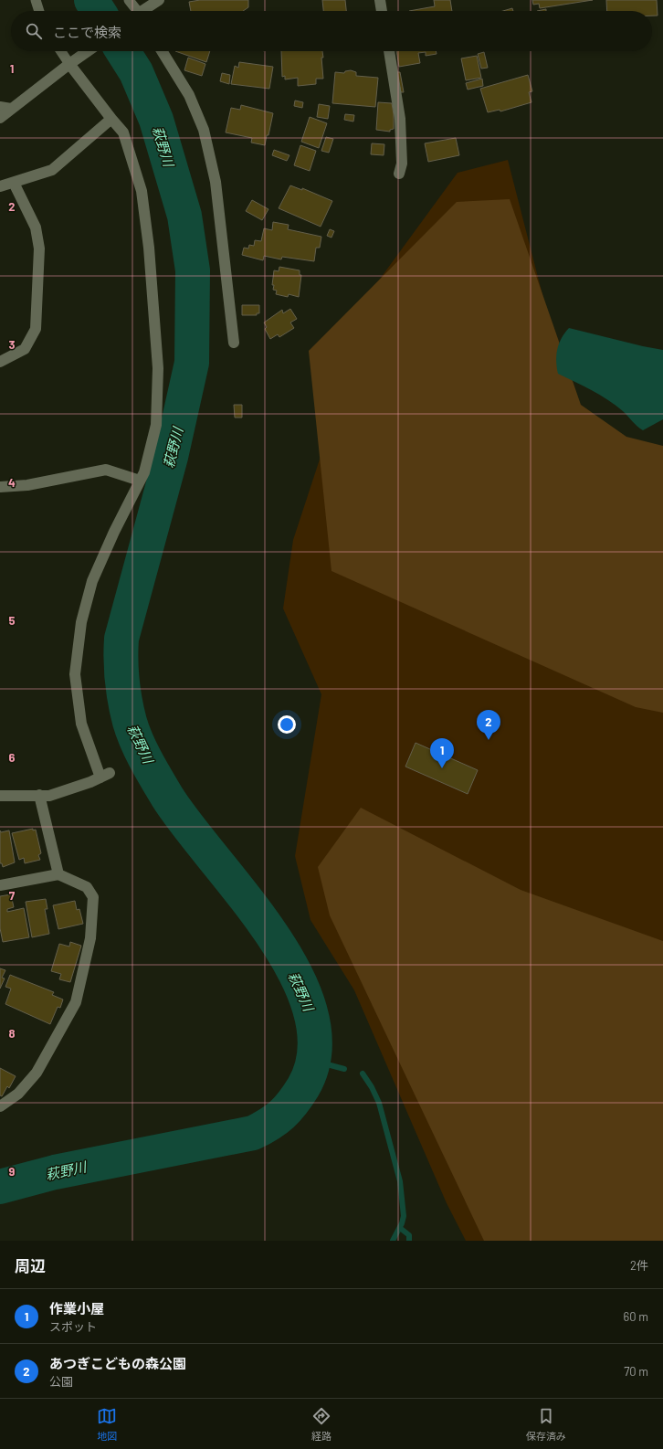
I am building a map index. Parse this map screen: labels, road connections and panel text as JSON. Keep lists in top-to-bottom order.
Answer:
{
  "water": ["萩野川"],
  "page": {
    "search": "ここで検索",
    "pins": ["2", "1"],
    "heading": ["周辺", "2件"],
    "list": [
      {
        "mark": "1",
        "name": "作業小屋",
        "note": "スポット",
        "value": "60 m"
      },
      {
        "mark": "2",
        "name": "あつぎこどもの森公園",
        "note": "公園",
        "value": "70 m"
      }
    ],
    "nav": ["地図", "経路", "保存済み"]
  },
  "grid": {
    "rows": [
      "1",
      "2",
      "3",
      "4",
      "5",
      "6",
      "7",
      "8",
      "9"
    ]
  }
}
